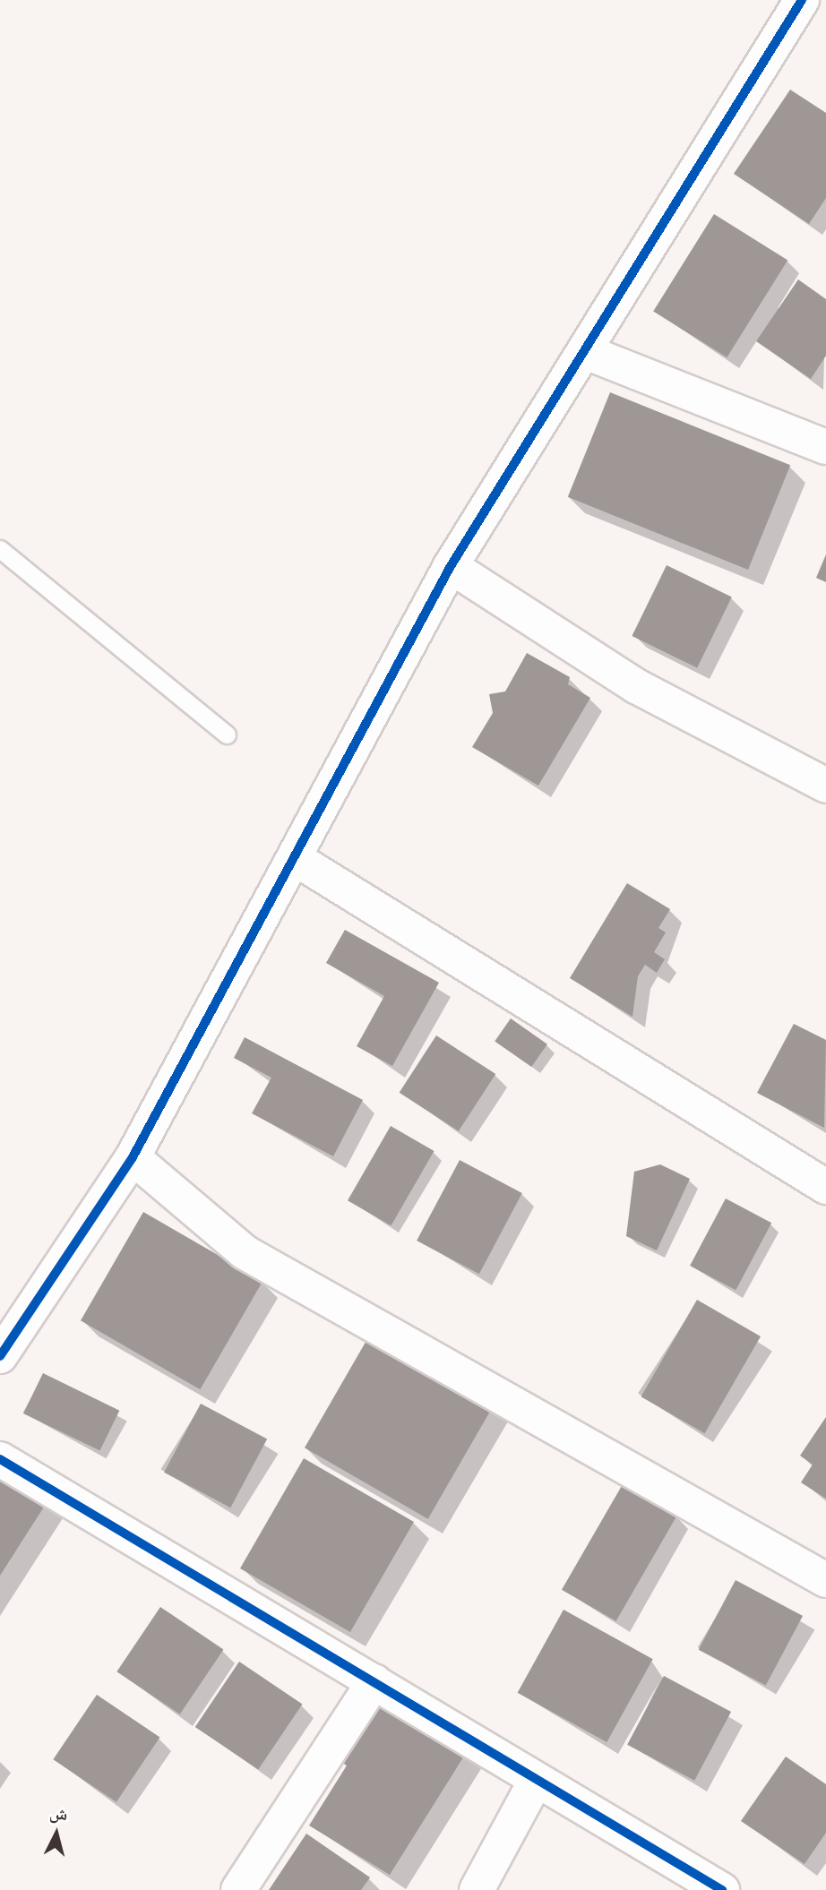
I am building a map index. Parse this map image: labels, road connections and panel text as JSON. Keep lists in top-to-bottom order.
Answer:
{
  "north": "top"
}
